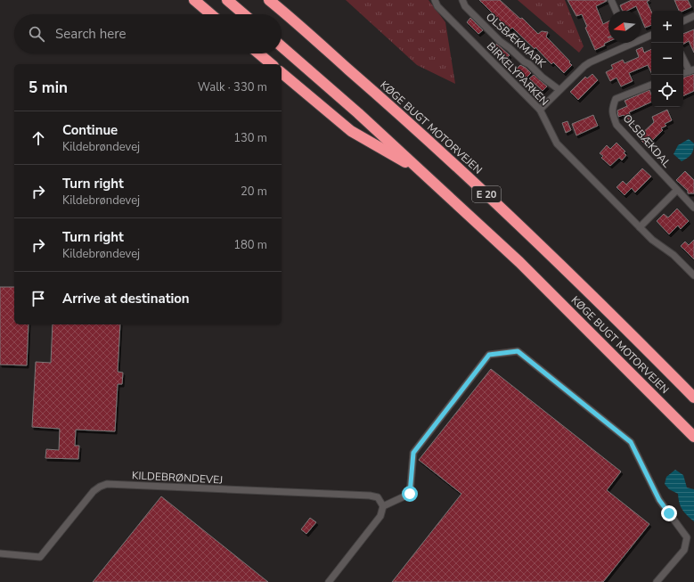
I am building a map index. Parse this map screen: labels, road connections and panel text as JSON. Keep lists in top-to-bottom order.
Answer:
{
  "streets": {
    "highway": ["KØGE BUGT MOTORVEJEN", "E 20"],
    "street": [
      "OLSBÆKMARK",
      "BIRKELYPARKEN",
      "OLSBÆKDAL",
      "KILDEBRØNDEVEJ"
    ]
  },
  "north": "left",
  "page": {
    "map_buttons": ["+", "−"],
    "search": "Search here",
    "heading": ["5 min", "Walk · 330 m"],
    "list": [
      ["Continue", "Kildebrøndevej", "130 m"],
      ["Turn right", "Kildebrøndevej", "20 m"],
      ["Turn right", "Kildebrøndevej", "180 m"],
      "Arrive at destination"
    ]
  }
}
